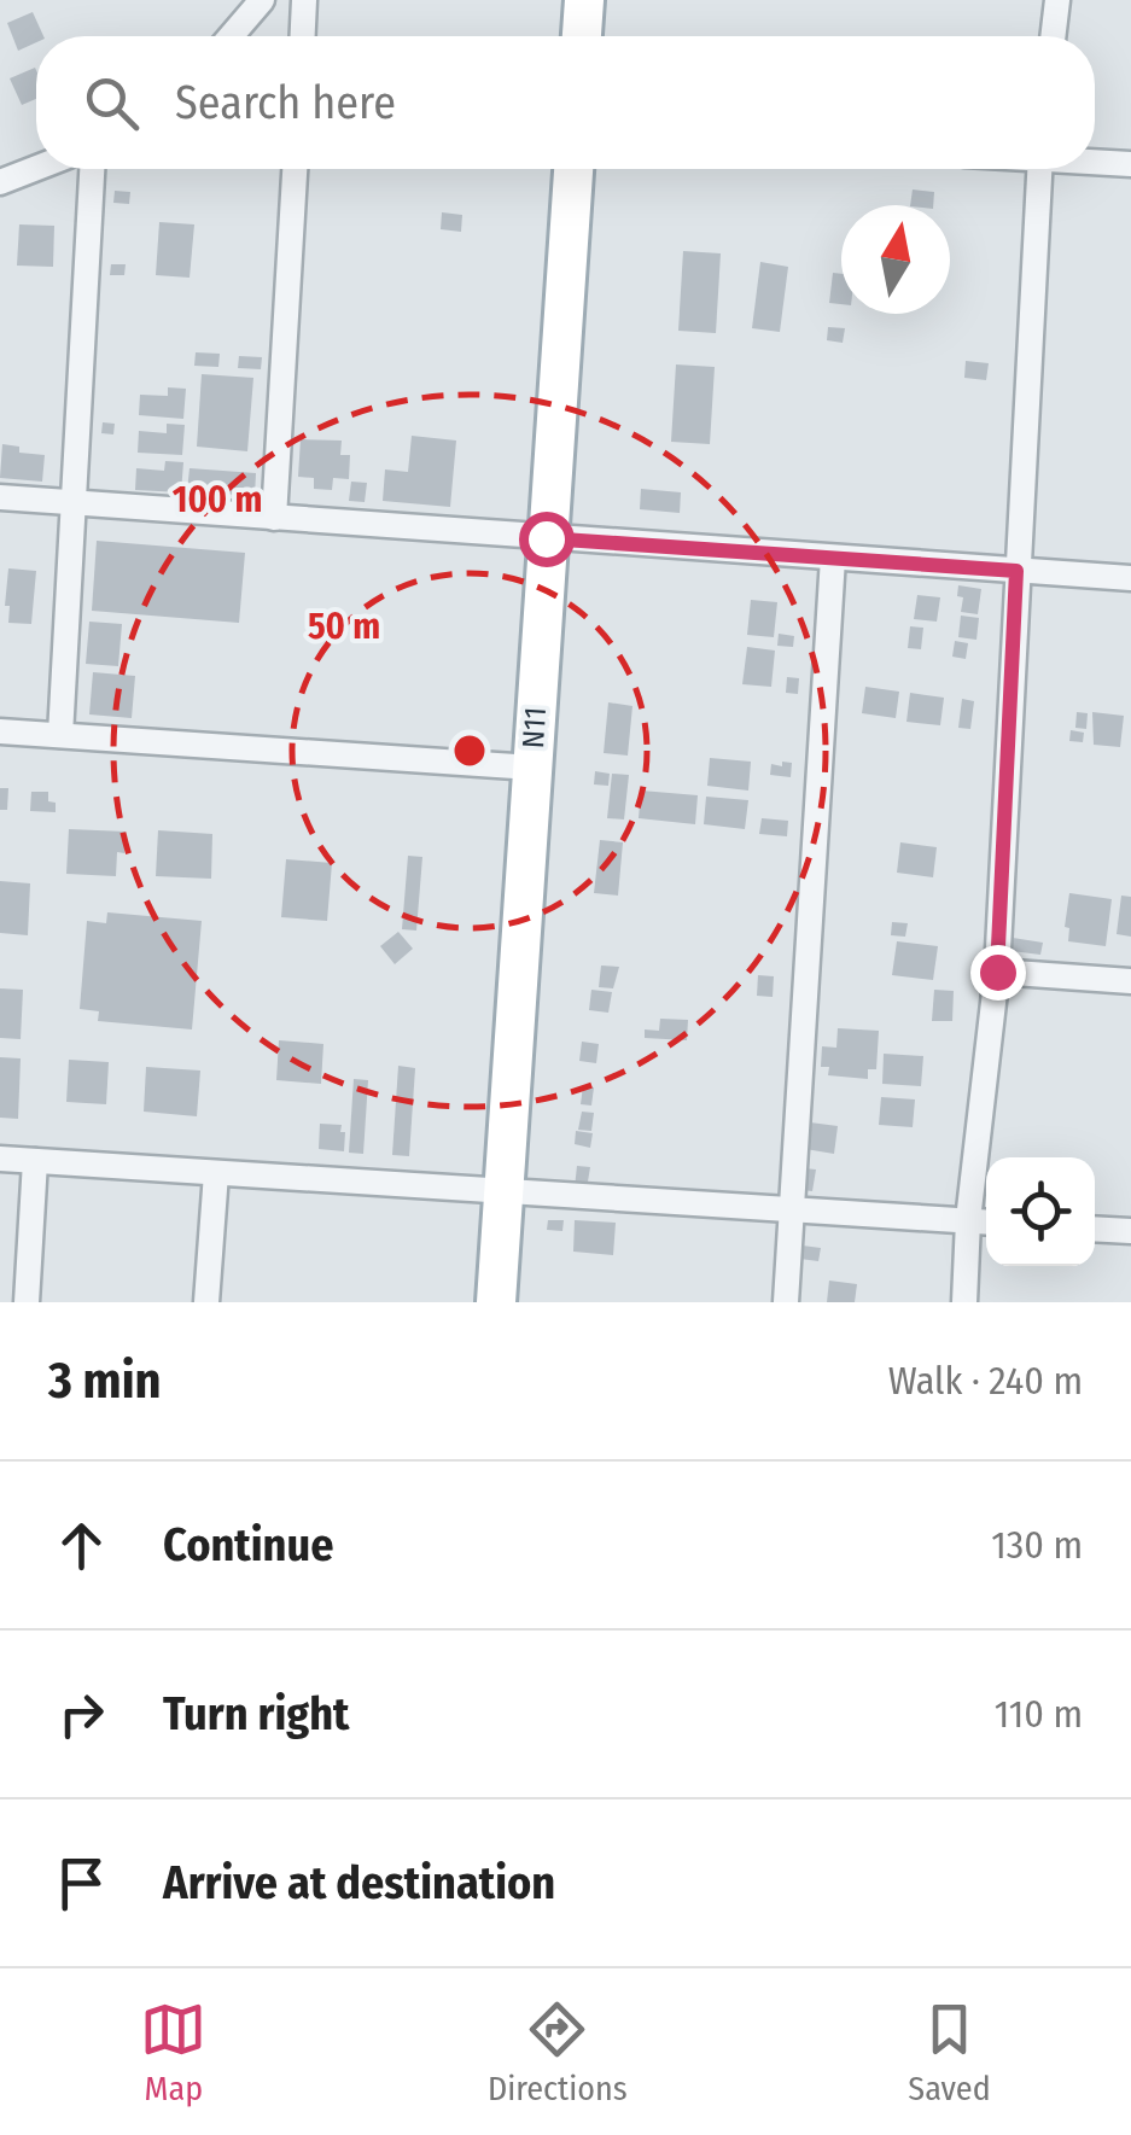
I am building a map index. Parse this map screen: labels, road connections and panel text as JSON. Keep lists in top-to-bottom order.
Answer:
{
  "streets": {
    "main road": ["N11"]
  },
  "north": "top",
  "page": {
    "search": "Search here",
    "heading": ["3 min", "Walk · 240 m"],
    "list": [
      ["Continue", "130 m"],
      ["Turn right", "110 m"],
      "Arrive at destination"
    ],
    "nav": ["Map", "Directions", "Saved"]
  },
  "rings": ["100 m", "50 m"]
}
